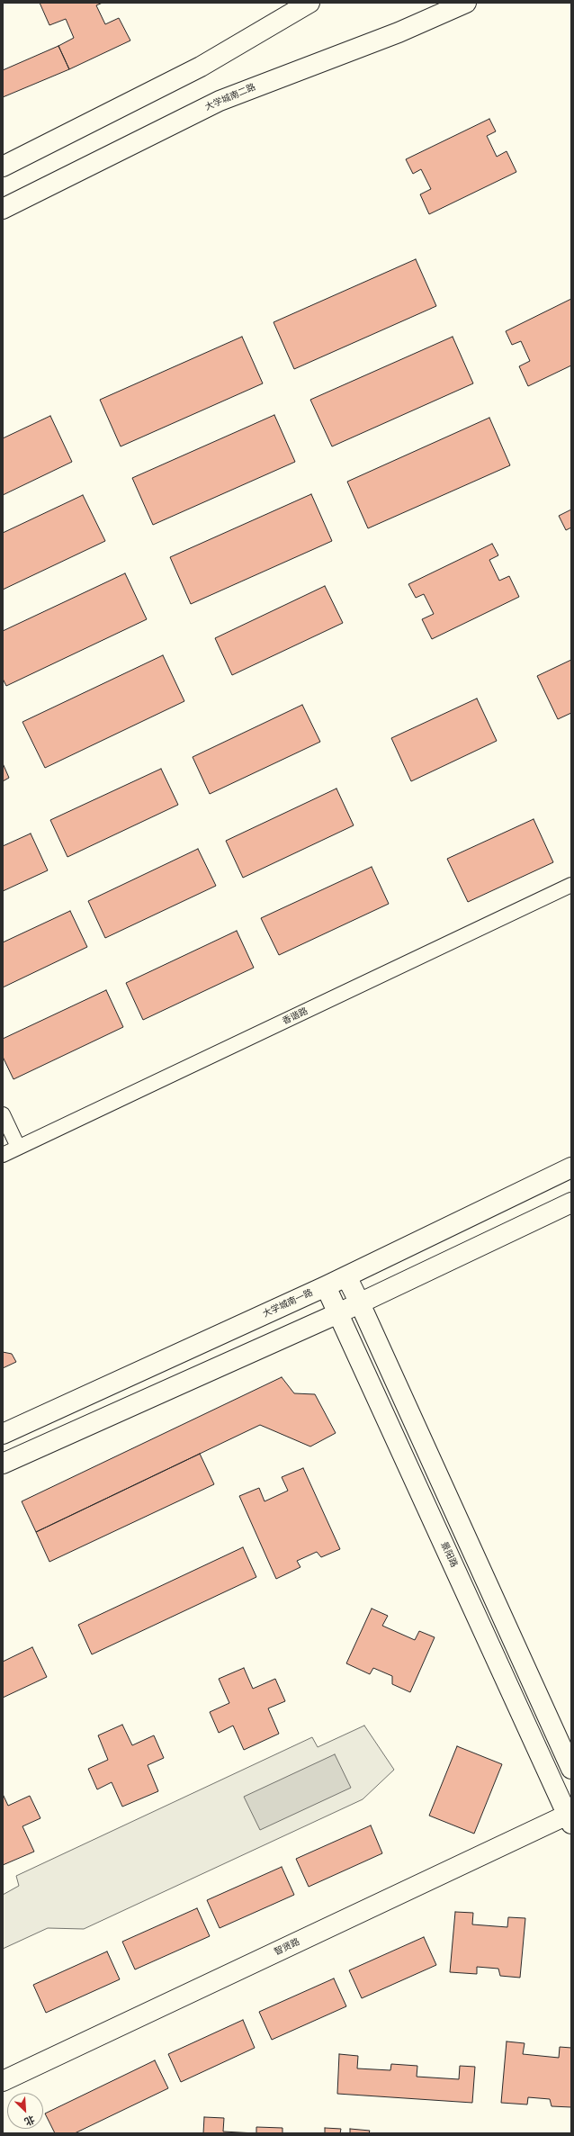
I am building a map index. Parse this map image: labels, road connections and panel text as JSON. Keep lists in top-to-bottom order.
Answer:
{
  "streets": {
    "main road": [
      "大学城南二路",
      "大学城南一路",
      "景阳路",
      "智贤路"
    ],
    "street": ["香谐路"]
  },
  "crossings": [
    ["大学城南一路", "景阳路"],
    ["景阳路", "智贤路"]
  ],
  "north": "bottom right"
}
